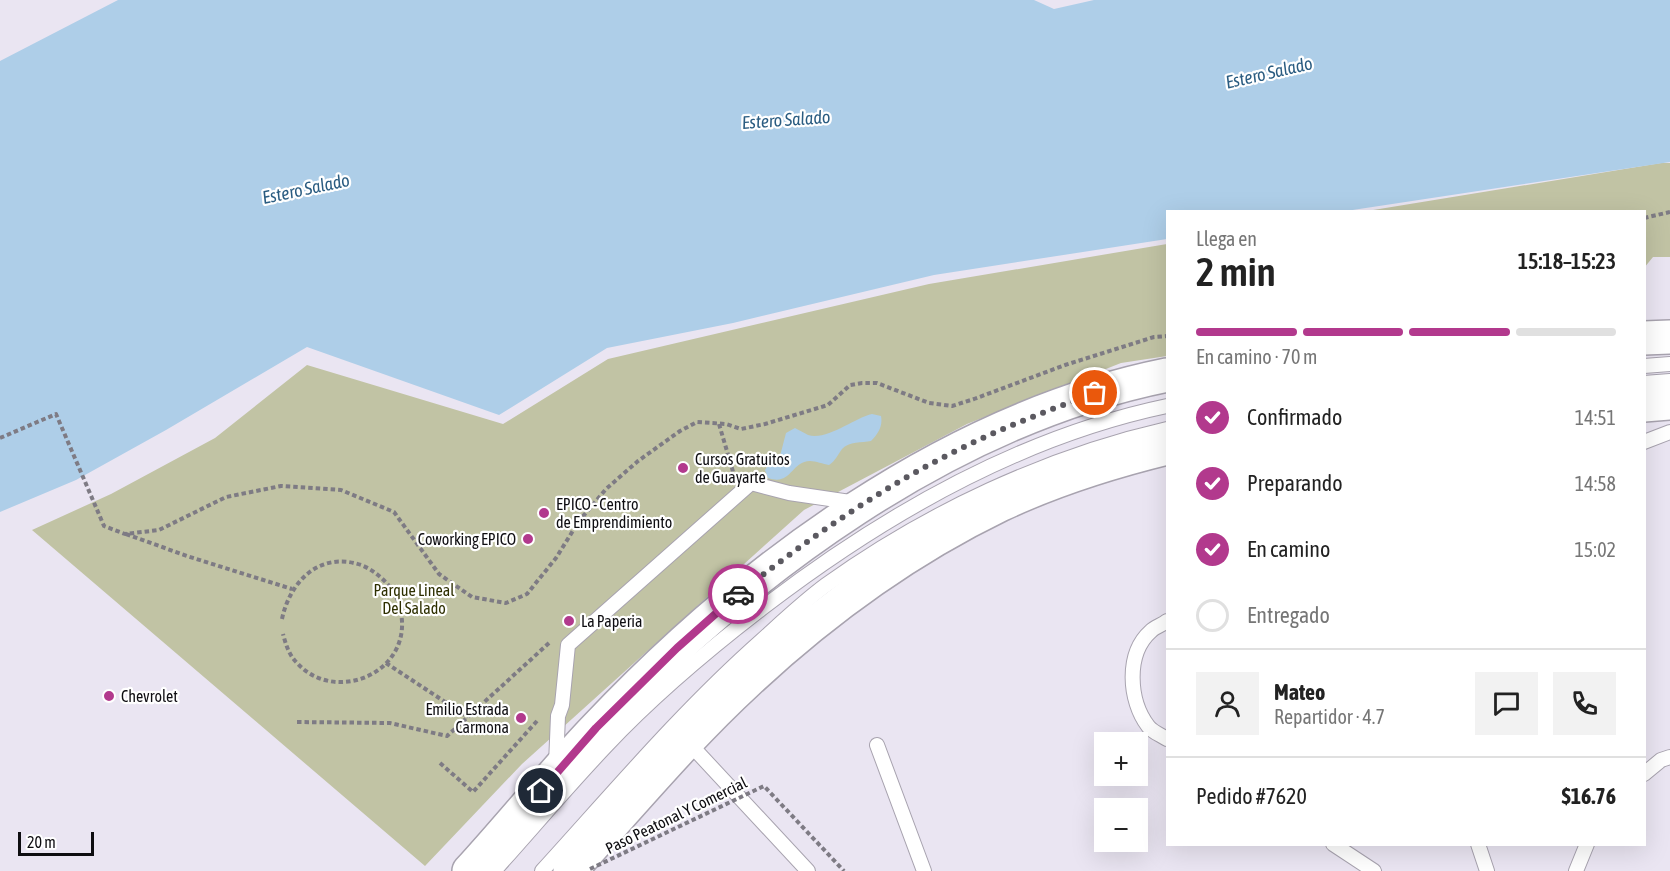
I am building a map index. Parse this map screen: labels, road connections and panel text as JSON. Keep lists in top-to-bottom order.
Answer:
{
  "streets": {
    "path": ["Paso Peatonal Y Comercial"]
  },
  "water": ["Estero Salado"],
  "parks": ["Parque Lineal Del Salado"],
  "places": [
    "Cursos Gratuitos de Guayarte",
    "EPICO - Centro de Emprendimiento",
    "Coworking EPICO",
    "La Paperia",
    "Chevrolet",
    "Emilio Estrada Carmona"
  ],
  "scale_bar": "20 m",
  "page": {
    "heading": ["2 min", "Llega en", "15:18–15:23"],
    "panel": [
      "Mateo",
      "Repartidor · 4.7",
      "Pedido #7620",
      "$16.76"
    ],
    "bar": "En camino · 70 m",
    "list": [
      ["Confirmado", "14:51"],
      ["Preparando", "14:58"],
      ["En camino", "15:02"],
      "Entregado"
    ],
    "map_buttons": ["+", "−"],
    "scale": "20 m"
  }
}
